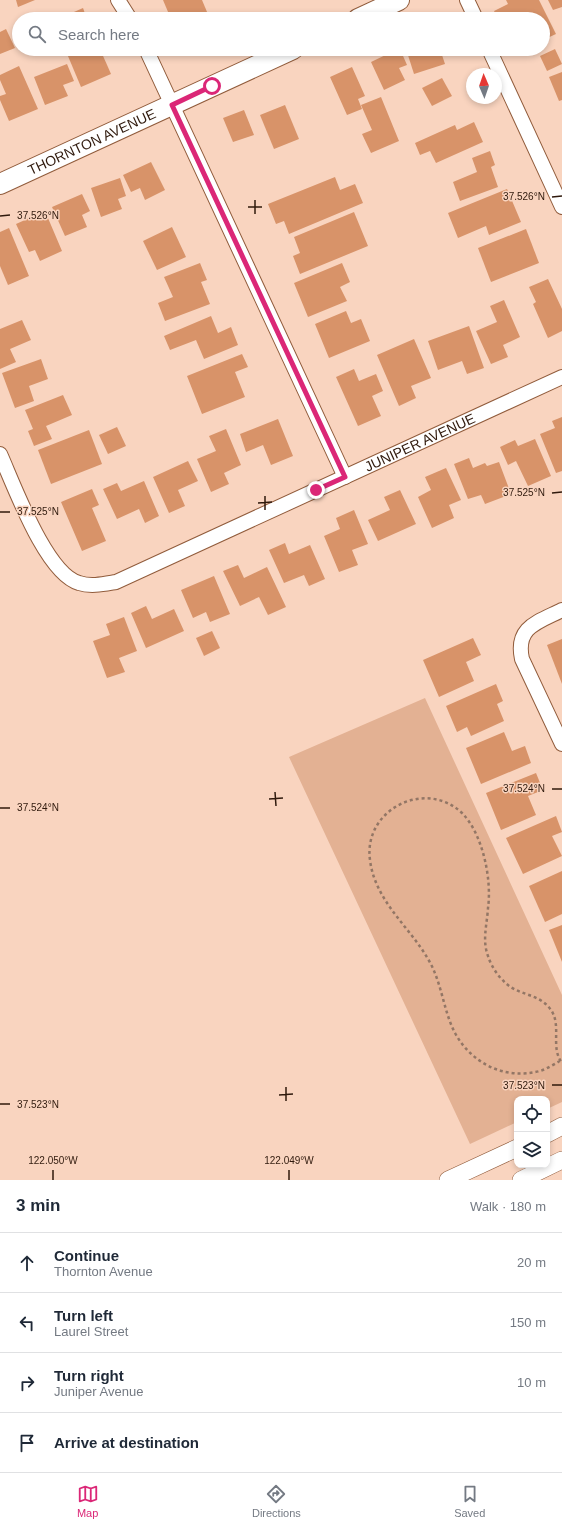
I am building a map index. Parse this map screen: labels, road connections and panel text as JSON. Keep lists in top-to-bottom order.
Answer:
{
  "streets": {
    "main road": ["THORNTON AVENUE"],
    "street": ["JUNIPER AVENUE"]
  },
  "north": "top",
  "page": {
    "search": "Search here",
    "heading": ["3 min", "Walk · 180 m"],
    "list": [
      ["Continue", "Thornton Avenue", "20 m"],
      ["Turn left", "Laurel Street", "150 m"],
      ["Turn right", "Juniper Avenue", "10 m"],
      "Arrive at destination"
    ],
    "nav": ["Map", "Directions", "Saved"]
  },
  "coordinates": [
    "37.526°N",
    "37.525°N",
    "37.524°N",
    "37.523°N",
    "122.050°W",
    "122.049°W"
  ]
}
